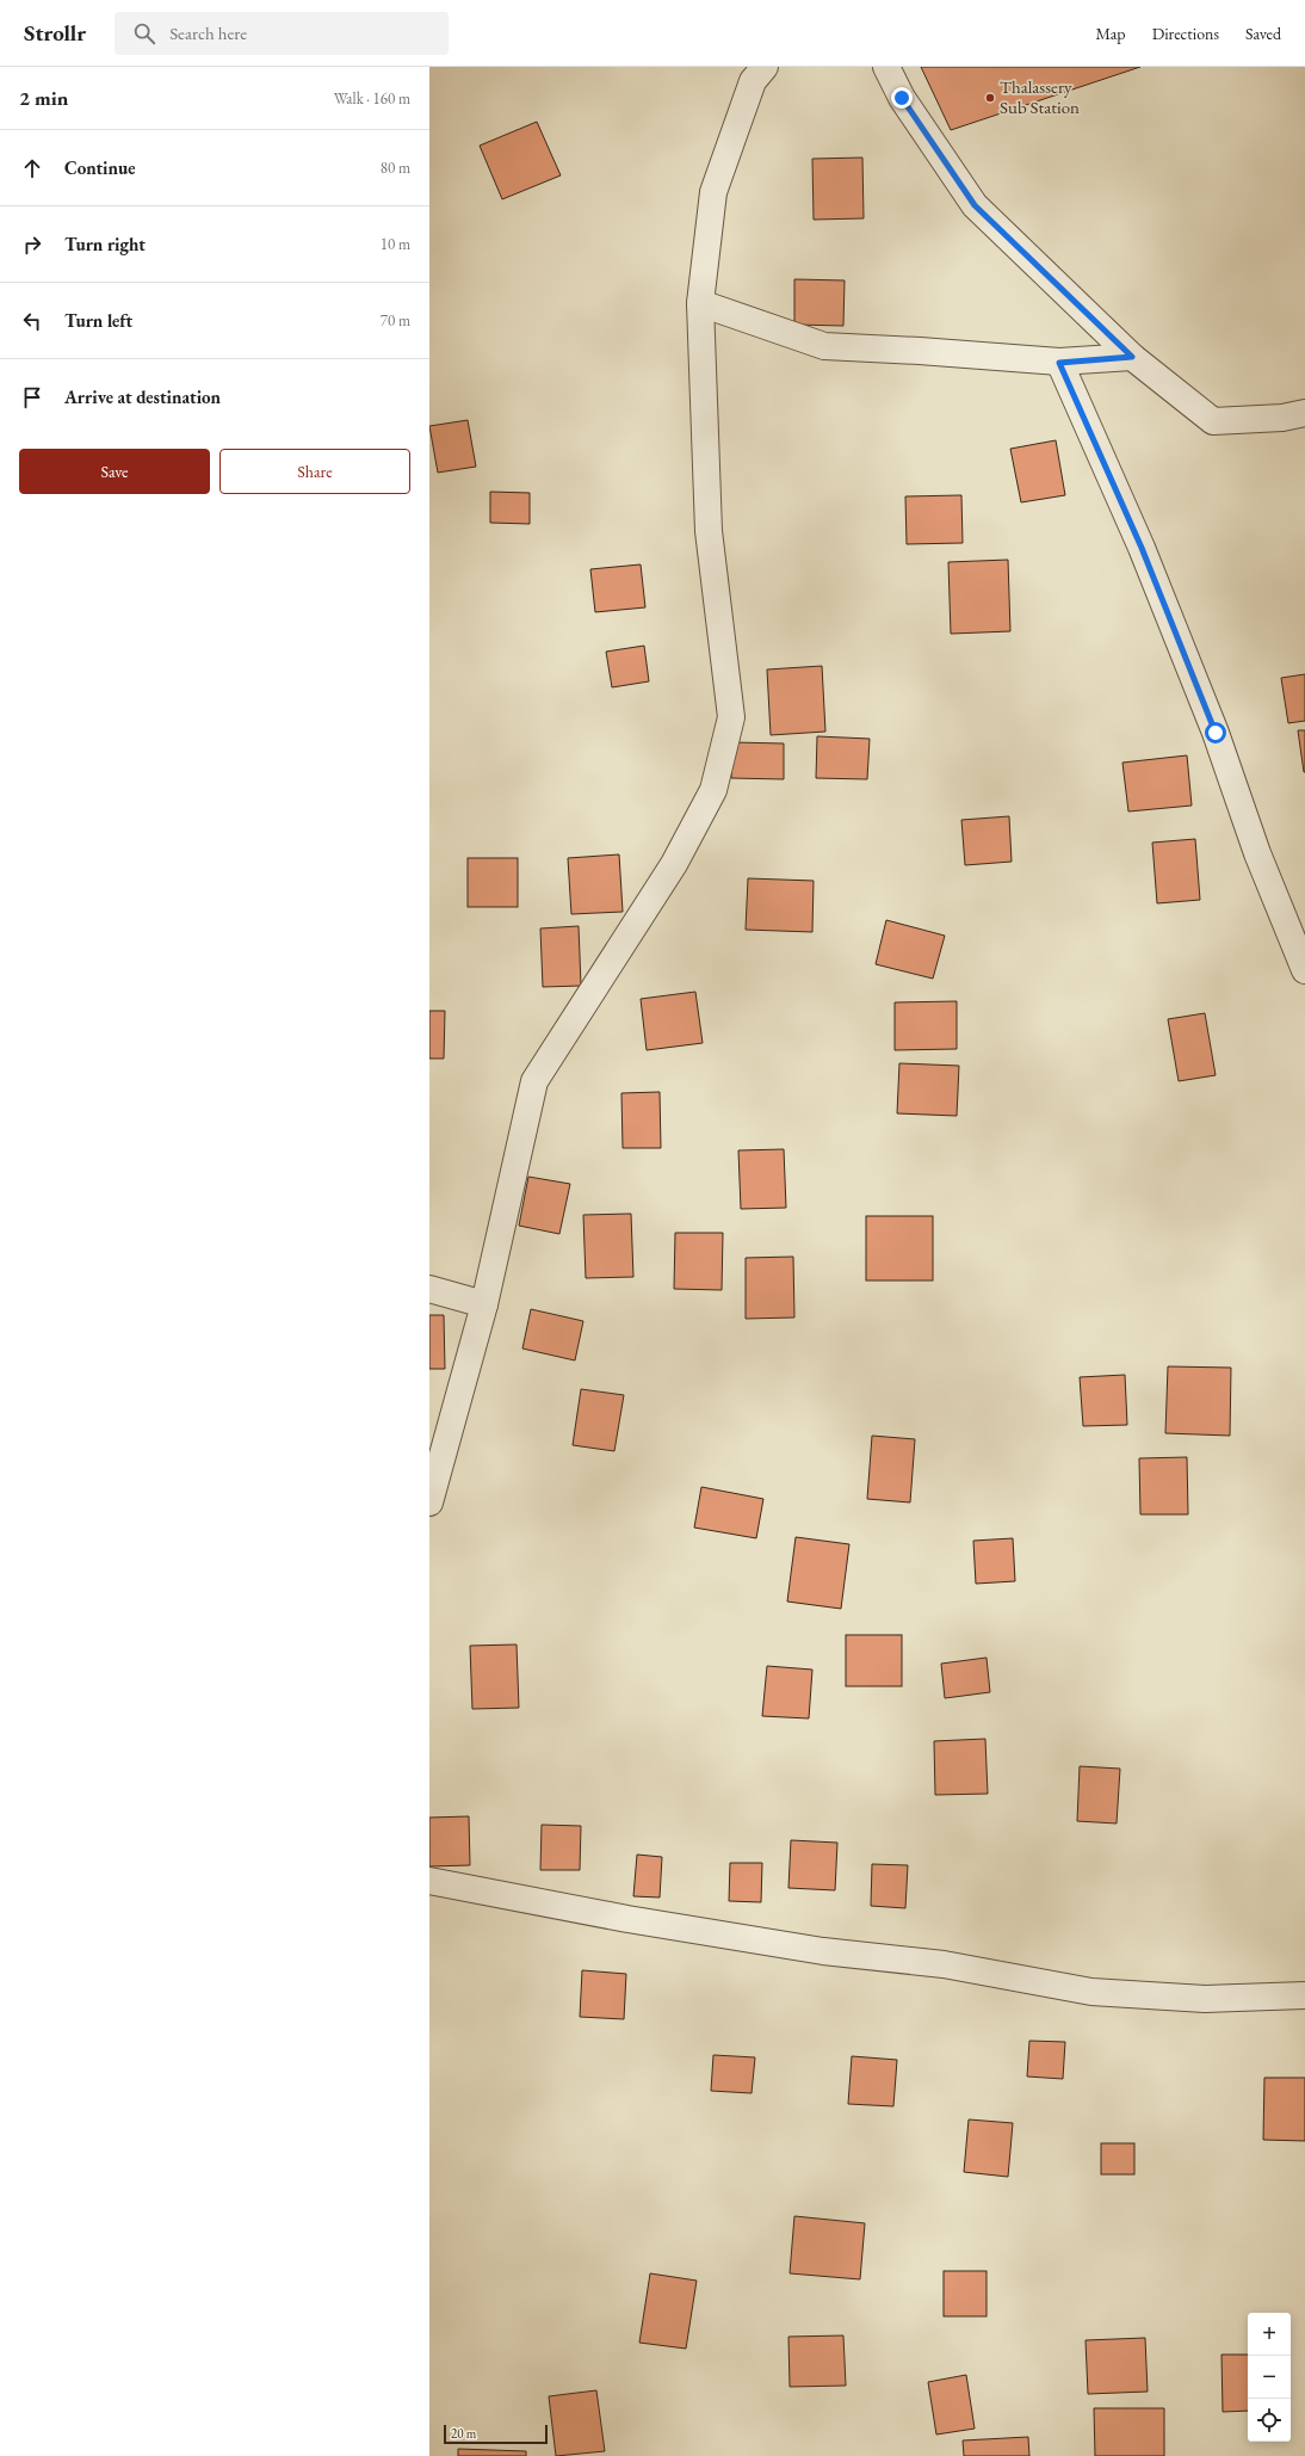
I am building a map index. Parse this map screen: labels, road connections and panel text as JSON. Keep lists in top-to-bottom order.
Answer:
{
  "places": ["Thalassery Sub Station"],
  "scale_bar": "20 m",
  "page": {
    "header": "Strollr",
    "search": "Search here",
    "nav": ["Map", "Directions", "Saved"],
    "heading": ["2 min", "Walk · 160 m"],
    "list": [
      ["Continue", "80 m"],
      ["Turn right", "10 m"],
      ["Turn left", "70 m"],
      "Arrive at destination"
    ],
    "buttons": ["Save", "Share"],
    "map_buttons": ["+", "−"],
    "scale": "20 m"
  }
}
